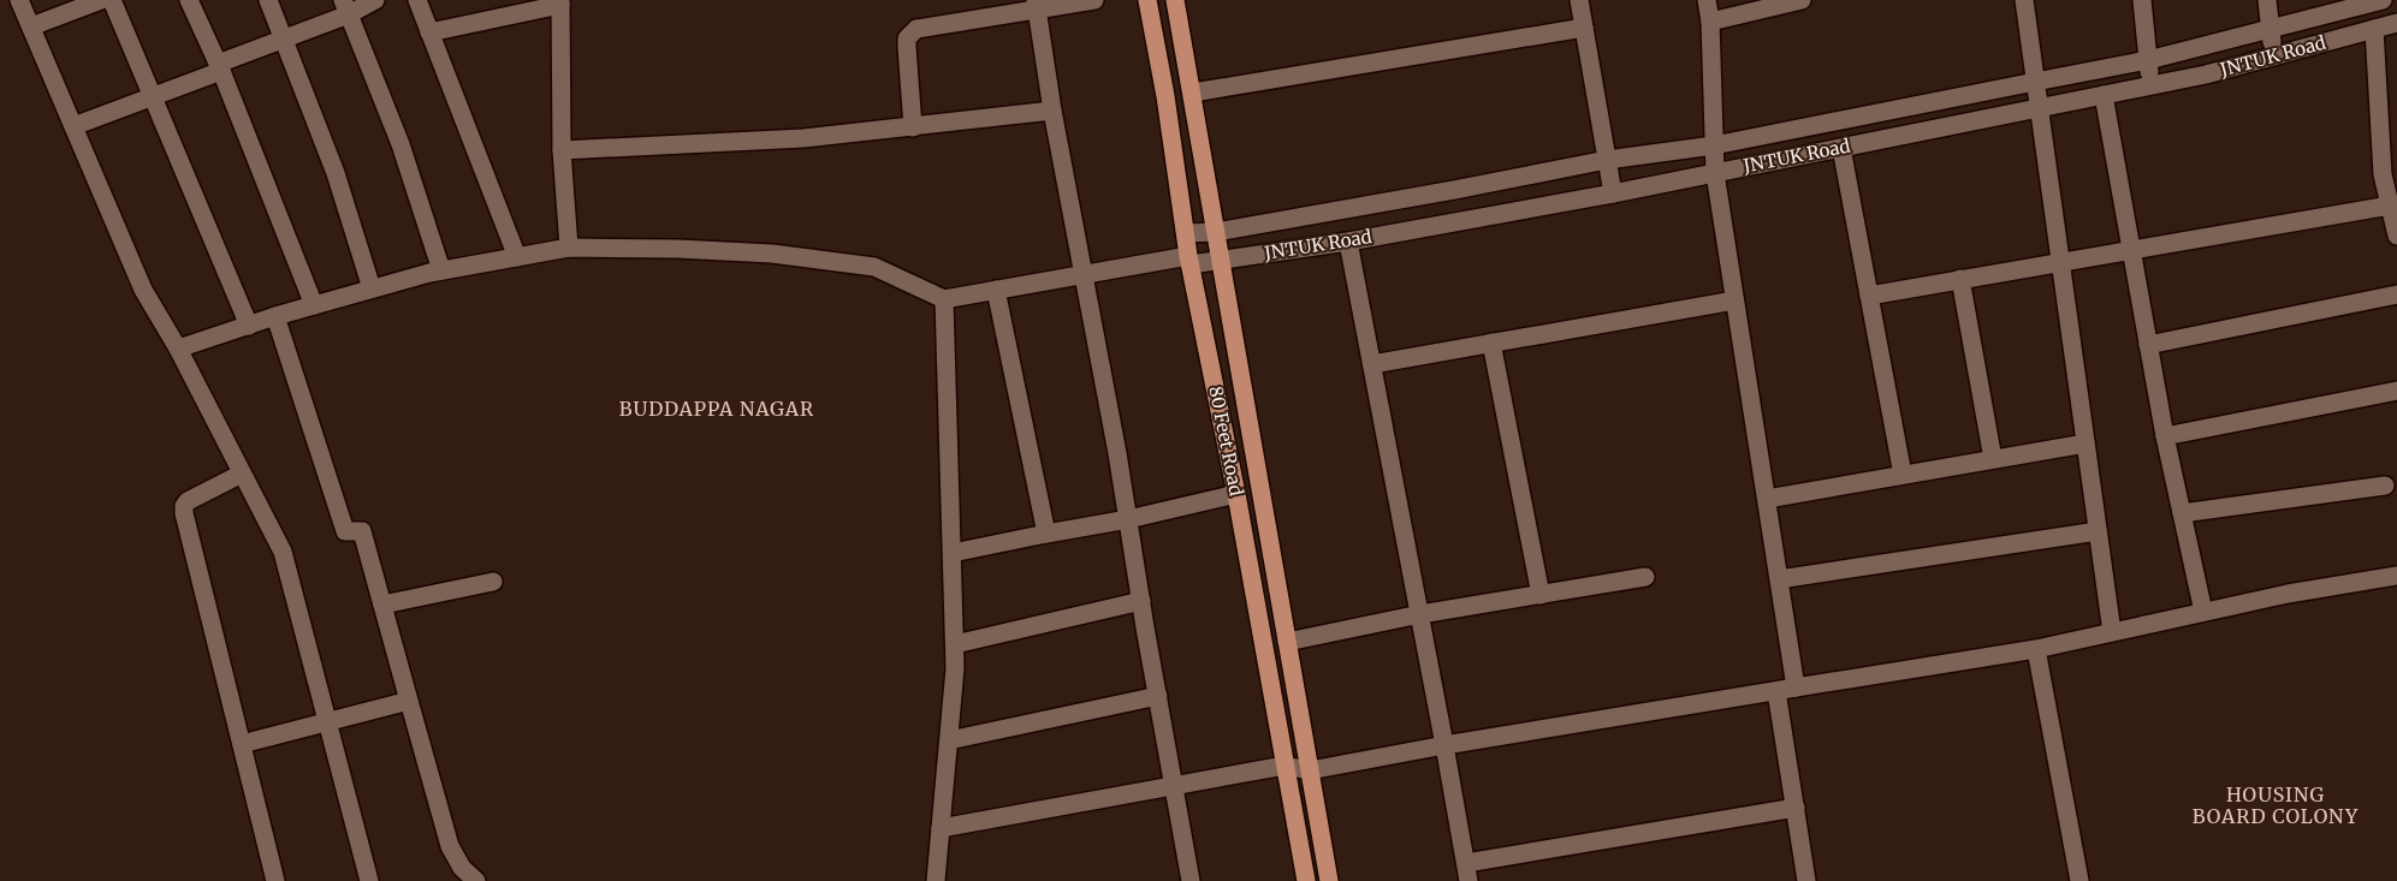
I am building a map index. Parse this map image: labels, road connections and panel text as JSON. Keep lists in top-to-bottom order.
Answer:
{
  "streets": {
    "main road": ["80 Feet Road"],
    "street": ["JNTUK Road"]
  },
  "crossings": [
    ["JNTUK Road", "80 Feet Road"]
  ],
  "districts": ["BUDDAPPA NAGAR", "HOUSING BOARD COLONY"]
}
